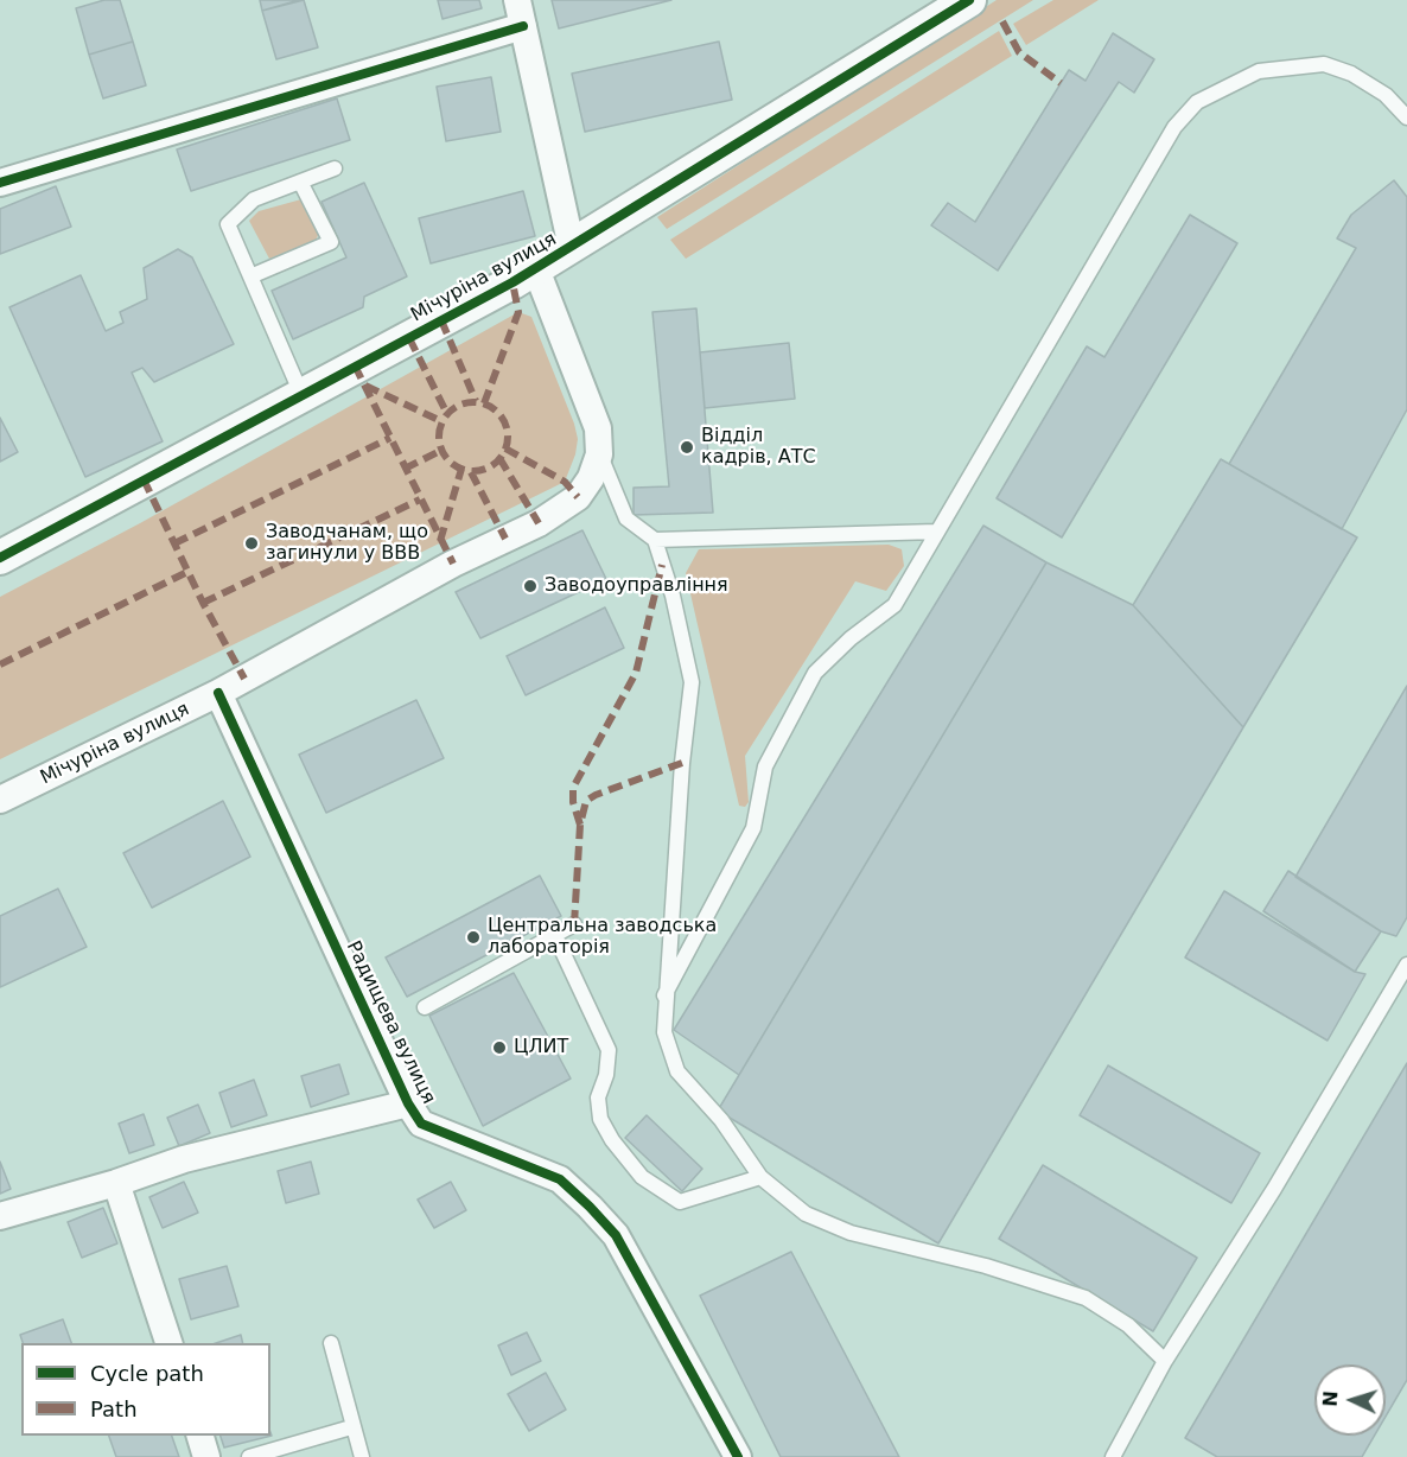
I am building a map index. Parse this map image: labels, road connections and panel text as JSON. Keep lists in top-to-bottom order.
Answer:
{
  "streets": {
    "street": ["Мічуріна вулиця", "Радищева вулиця"]
  },
  "crossings": [
    ["Мічуріна вулиця", "Радищева вулиця"]
  ],
  "places": [
    "Відділ кадрів, АТС",
    "Заводчанам, що загинули у ВВВ",
    "Заводоуправління",
    "Центральна заводська лабораторія",
    "ЦЛИТ"
  ],
  "legend": ["Cycle path", "Path"],
  "north": "left"
}
